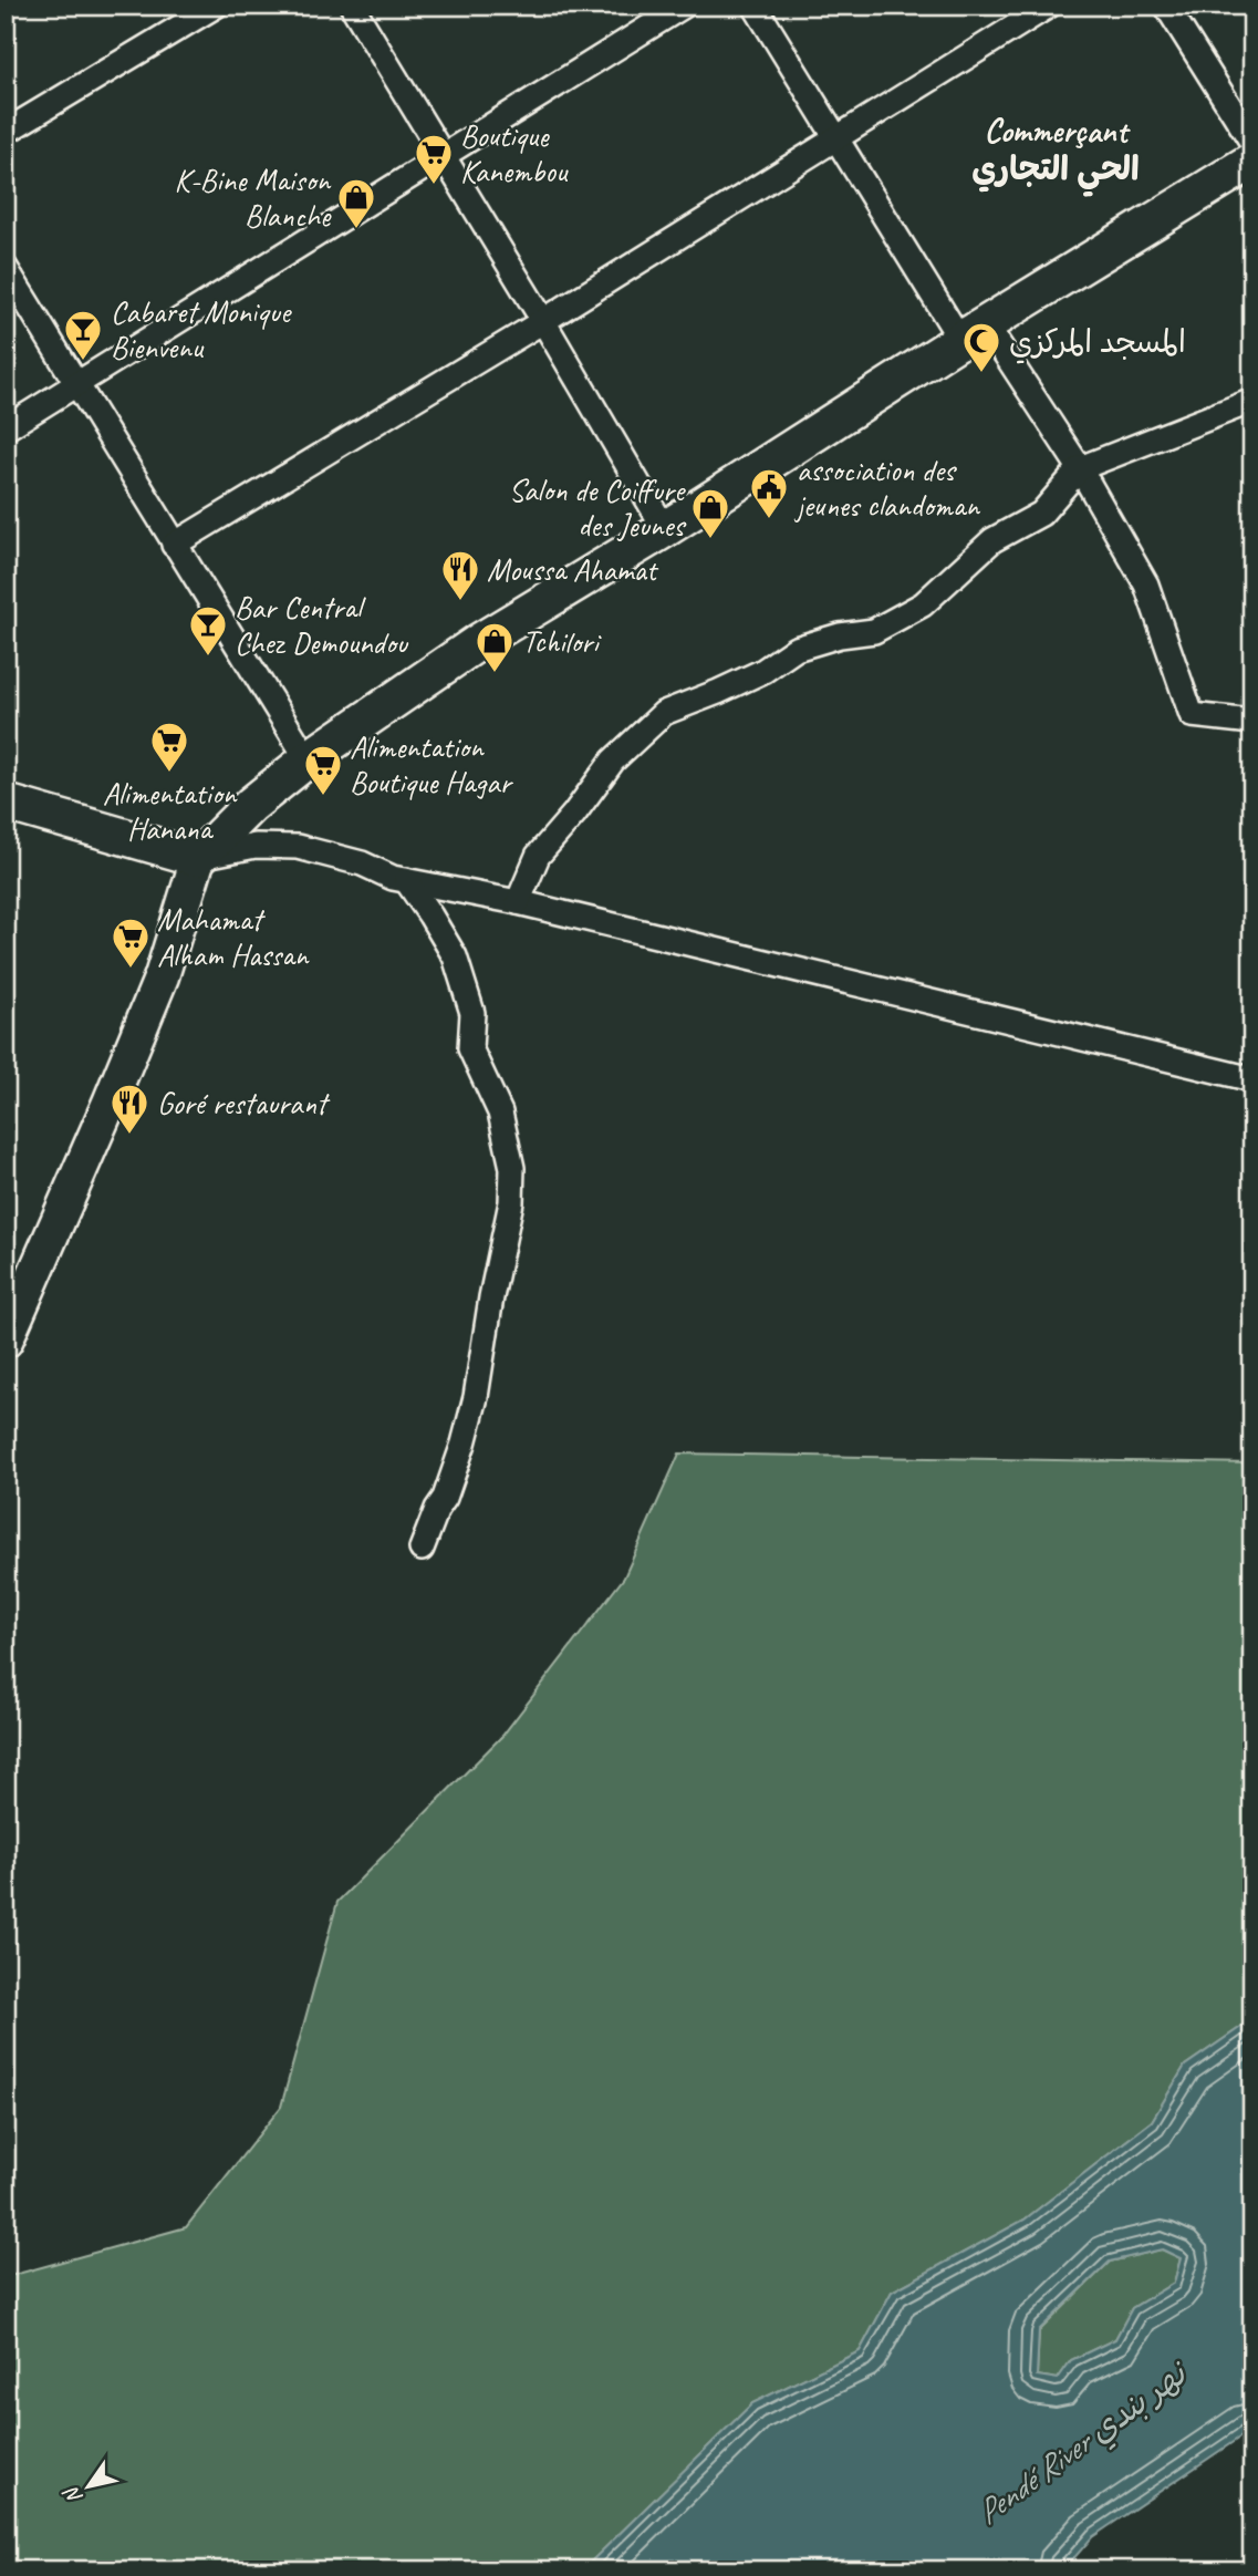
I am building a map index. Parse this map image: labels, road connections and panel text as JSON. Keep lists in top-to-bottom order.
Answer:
{
  "districts": ["Commerçant الحي التجاري"],
  "water": ["Pendé River نهر بندي"],
  "places": {
    "supermarket": [
      "Boutique Kanembou",
      "Alimentation Hanana",
      "Alimentation Boutique Hagar",
      "Mahamat Alham Hassan"
    ],
    "shop": ["K-Bine Maison Blanche", "Salon de Coiffure des Jeunes", "Tchilori"],
    "bar": ["Cabaret Monique Bienvenu", "Bar Central Chez Demoundou"],
    "mosque": ["المسجد المركزي"],
    "public building": ["association des jeunes clandoman"],
    "restaurant": ["Moussa Ahamat", "Goré restaurant"]
  },
  "north": "bottom left"
}
